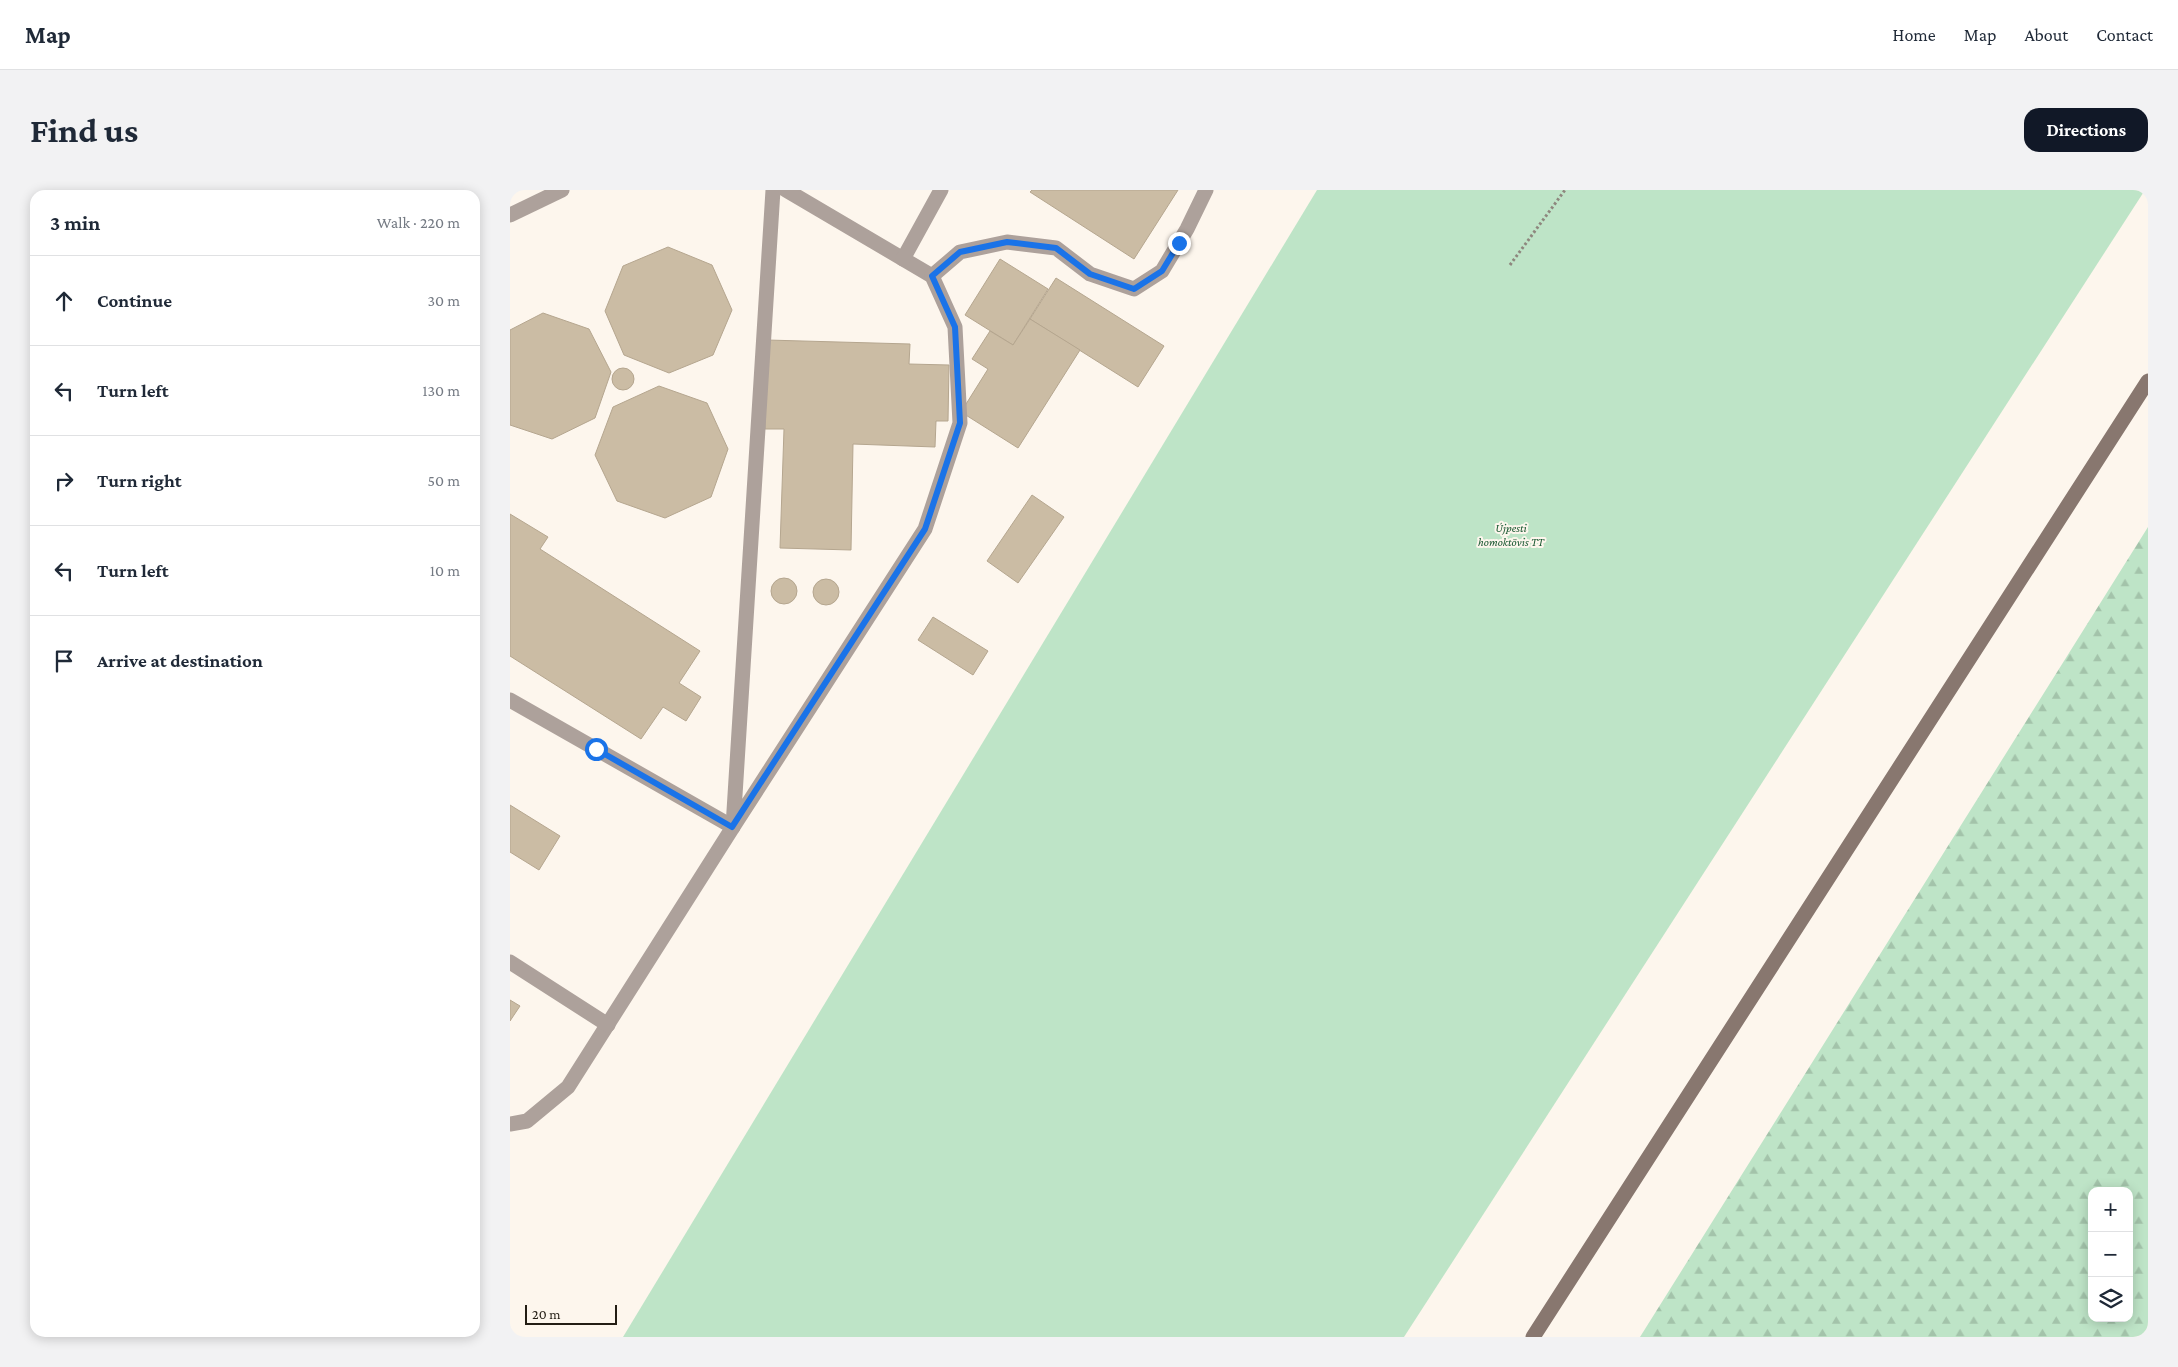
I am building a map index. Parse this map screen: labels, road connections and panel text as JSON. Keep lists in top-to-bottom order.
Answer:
{
  "parks": ["Újpesti homoktövis TT"],
  "scale_bar": "20 m",
  "page": {
    "header": "Map",
    "nav": [
      "Home",
      "Map",
      "About",
      "Contact"
    ],
    "buttons": "Directions",
    "title": "Find us",
    "heading": ["3 min", "Walk · 220 m"],
    "list": [
      ["Continue", "30 m"],
      ["Turn left", "130 m"],
      ["Turn right", "50 m"],
      ["Turn left", "10 m"],
      "Arrive at destination"
    ],
    "map_buttons": ["+", "−"],
    "scale": "20 m"
  }
}
